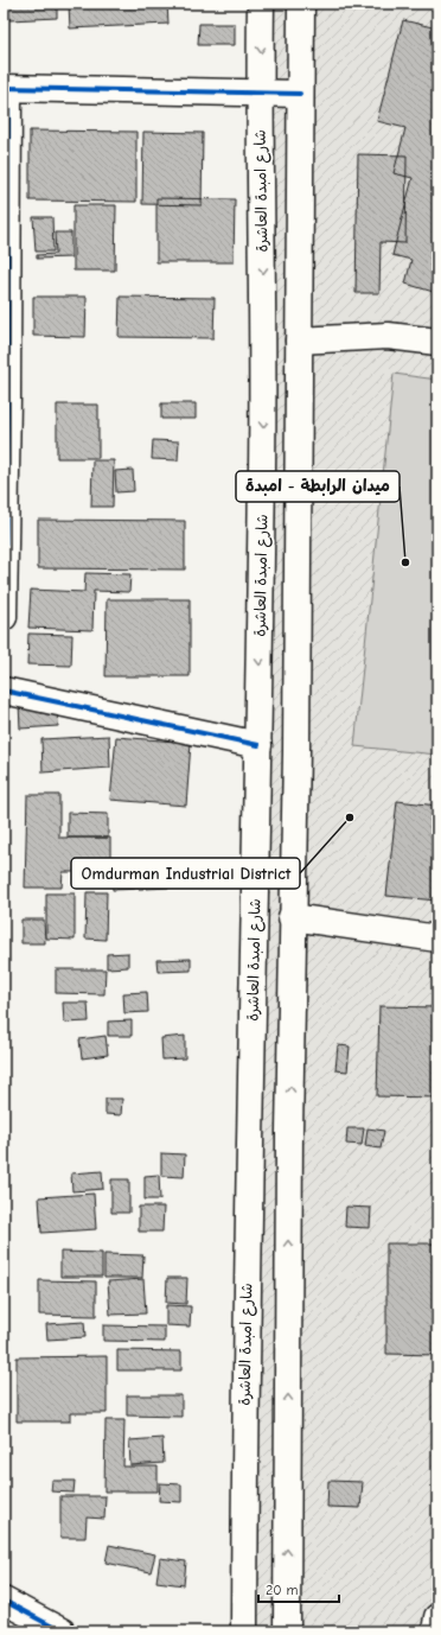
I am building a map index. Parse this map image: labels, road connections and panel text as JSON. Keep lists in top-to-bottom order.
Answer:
{
  "streets": {
    "main road": ["شارع امبدة العاشرة"]
  },
  "places": ["ميدان الرابطة - امبدة", "Omdurman Industrial District"],
  "scale_bar": "20 m"
}
